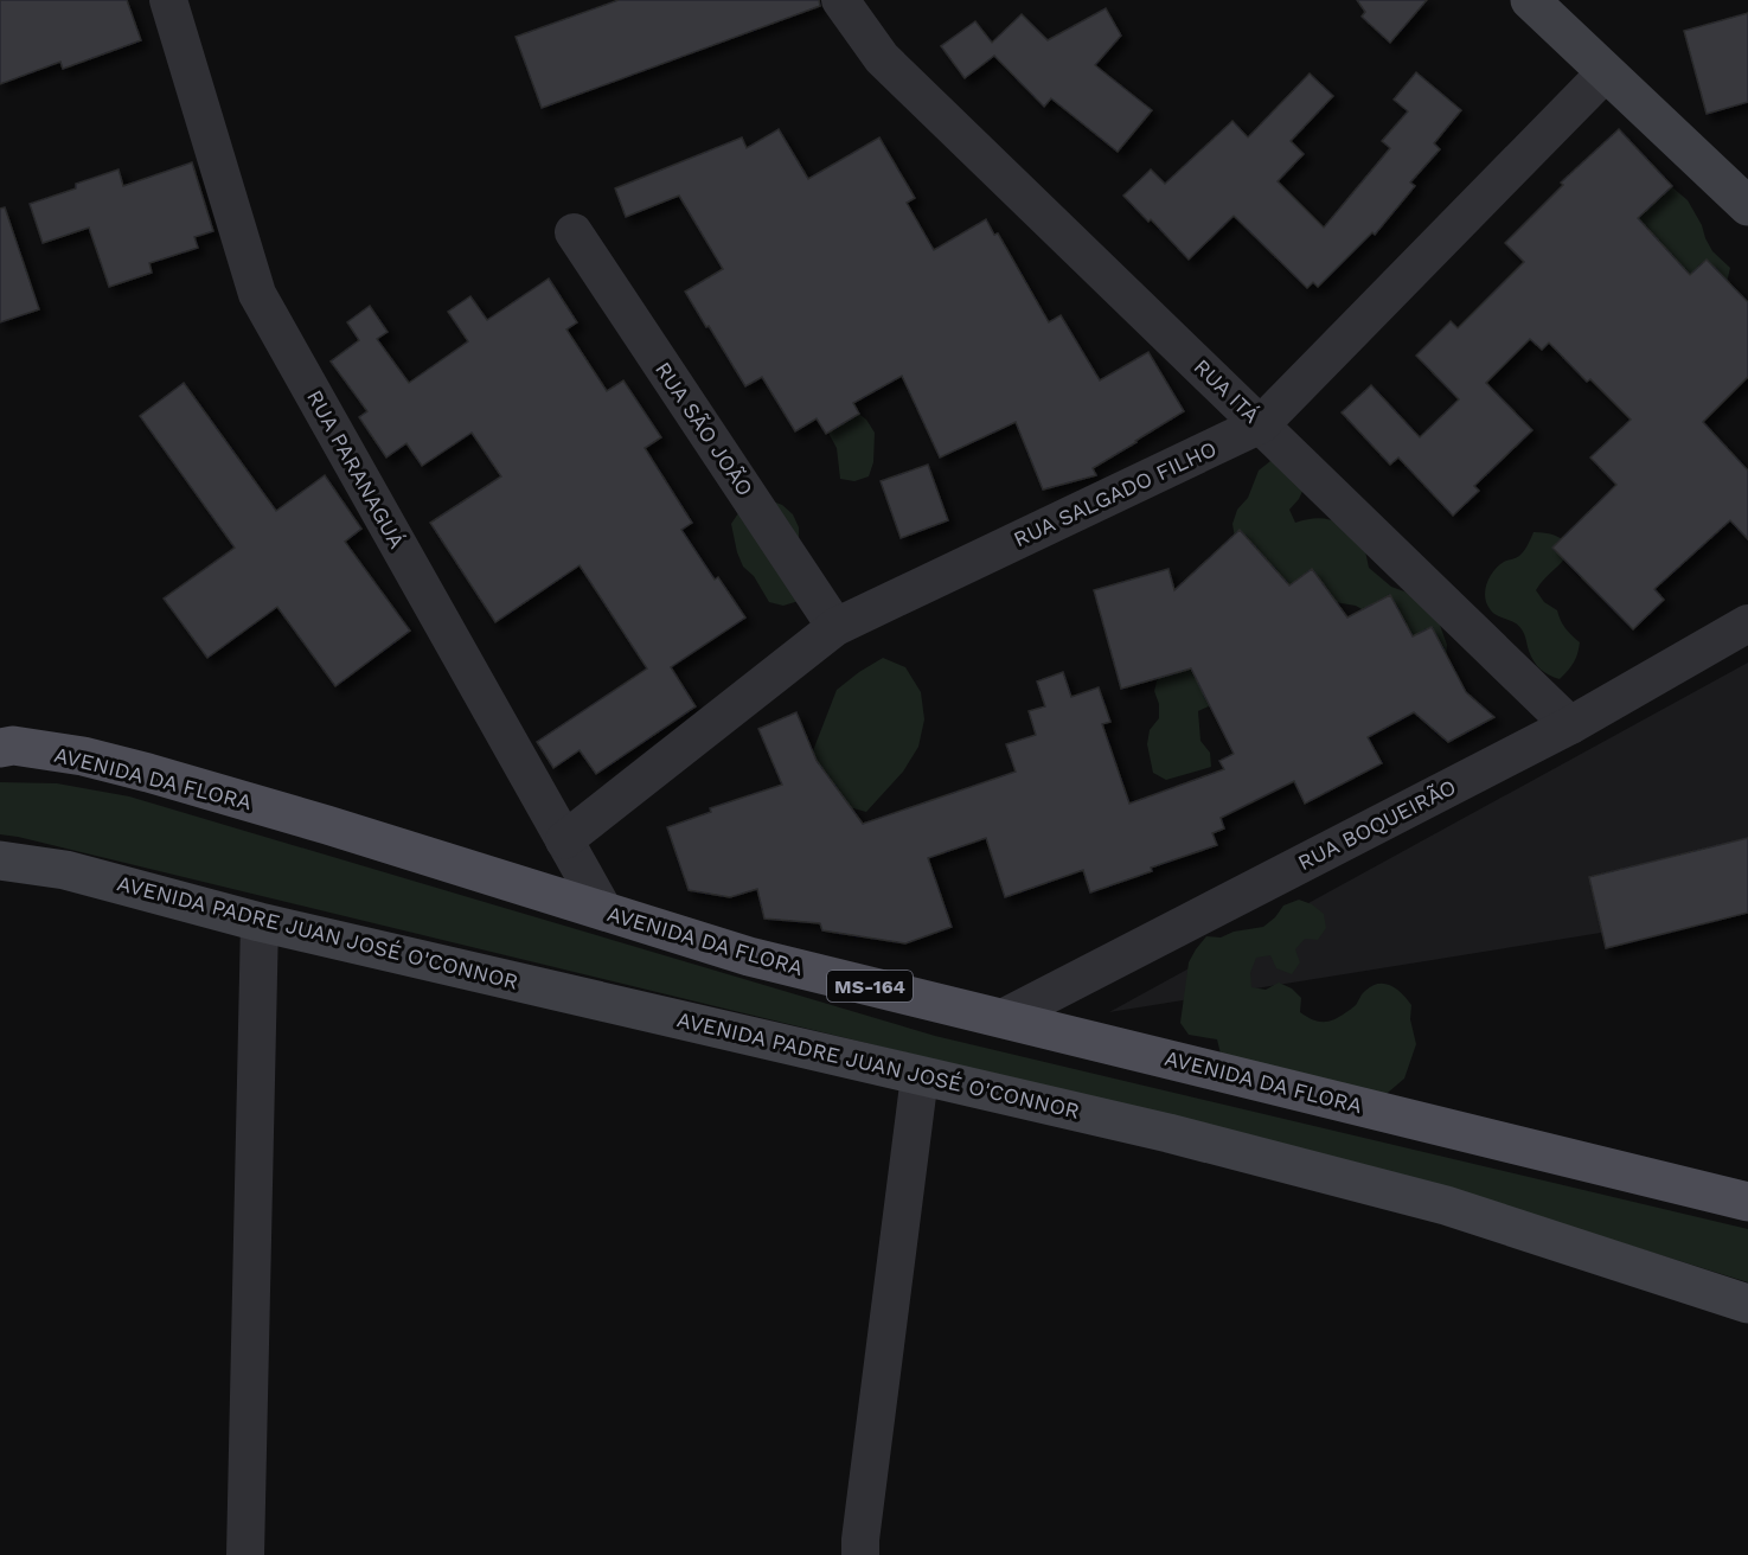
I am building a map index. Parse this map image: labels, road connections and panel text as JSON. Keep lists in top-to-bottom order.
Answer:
{
  "streets": {
    "main road": ["AVENIDA DA FLORA", "MS-164"],
    "street": [
      "RUA ITÁ",
      "RUA SÃO JOÃO",
      "RUA PARANAGUÁ",
      "RUA SALGADO FILHO",
      "RUA BOQUEIRÃO",
      "AVENIDA PADRE JUAN JOSÉ O'CONNOR"
    ]
  },
  "crossings": [
    ["RUA ITÁ", "RUA SALGADO FILHO"],
    ["RUA ITÁ", "RUA BOQUEIRÃO"],
    ["RUA SÃO JOÃO", "RUA SALGADO FILHO"],
    ["RUA PARANAGUÁ", "RUA SALGADO FILHO"],
    ["RUA PARANAGUÁ", "AVENIDA DA FLORA"],
    ["AVENIDA DA FLORA", "RUA BOQUEIRÃO"]
  ]
}
